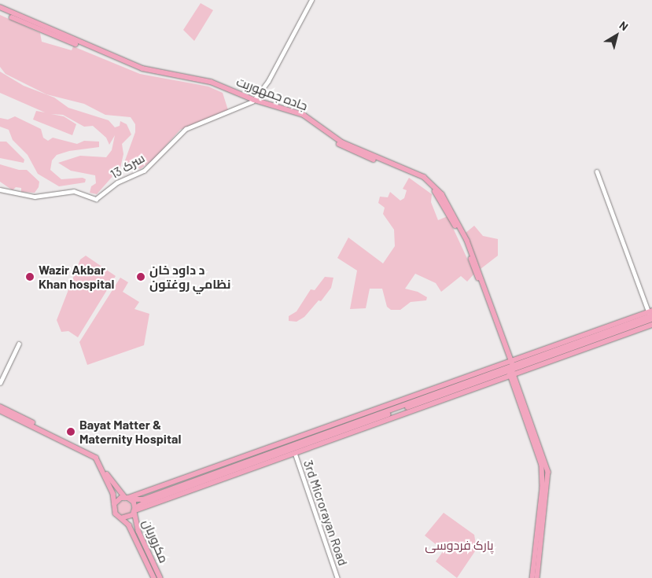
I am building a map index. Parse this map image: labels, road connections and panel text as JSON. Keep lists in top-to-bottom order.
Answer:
{
  "streets": {
    "main road": ["جاده جمهوریت", "مکروریان"],
    "street": ["سرک 13", "3rd Microrayan Road"]
  },
  "crossings": [
    ["جاده جمهوریت", "سرک 13"]
  ],
  "parks": ["پارک فردوسی"],
  "places": ["Wazir Akbar Khan hospital", "د داود خان نظامي روغتون", "Bayat Matter & Maternity Hospital"],
  "north": "top right"
}
